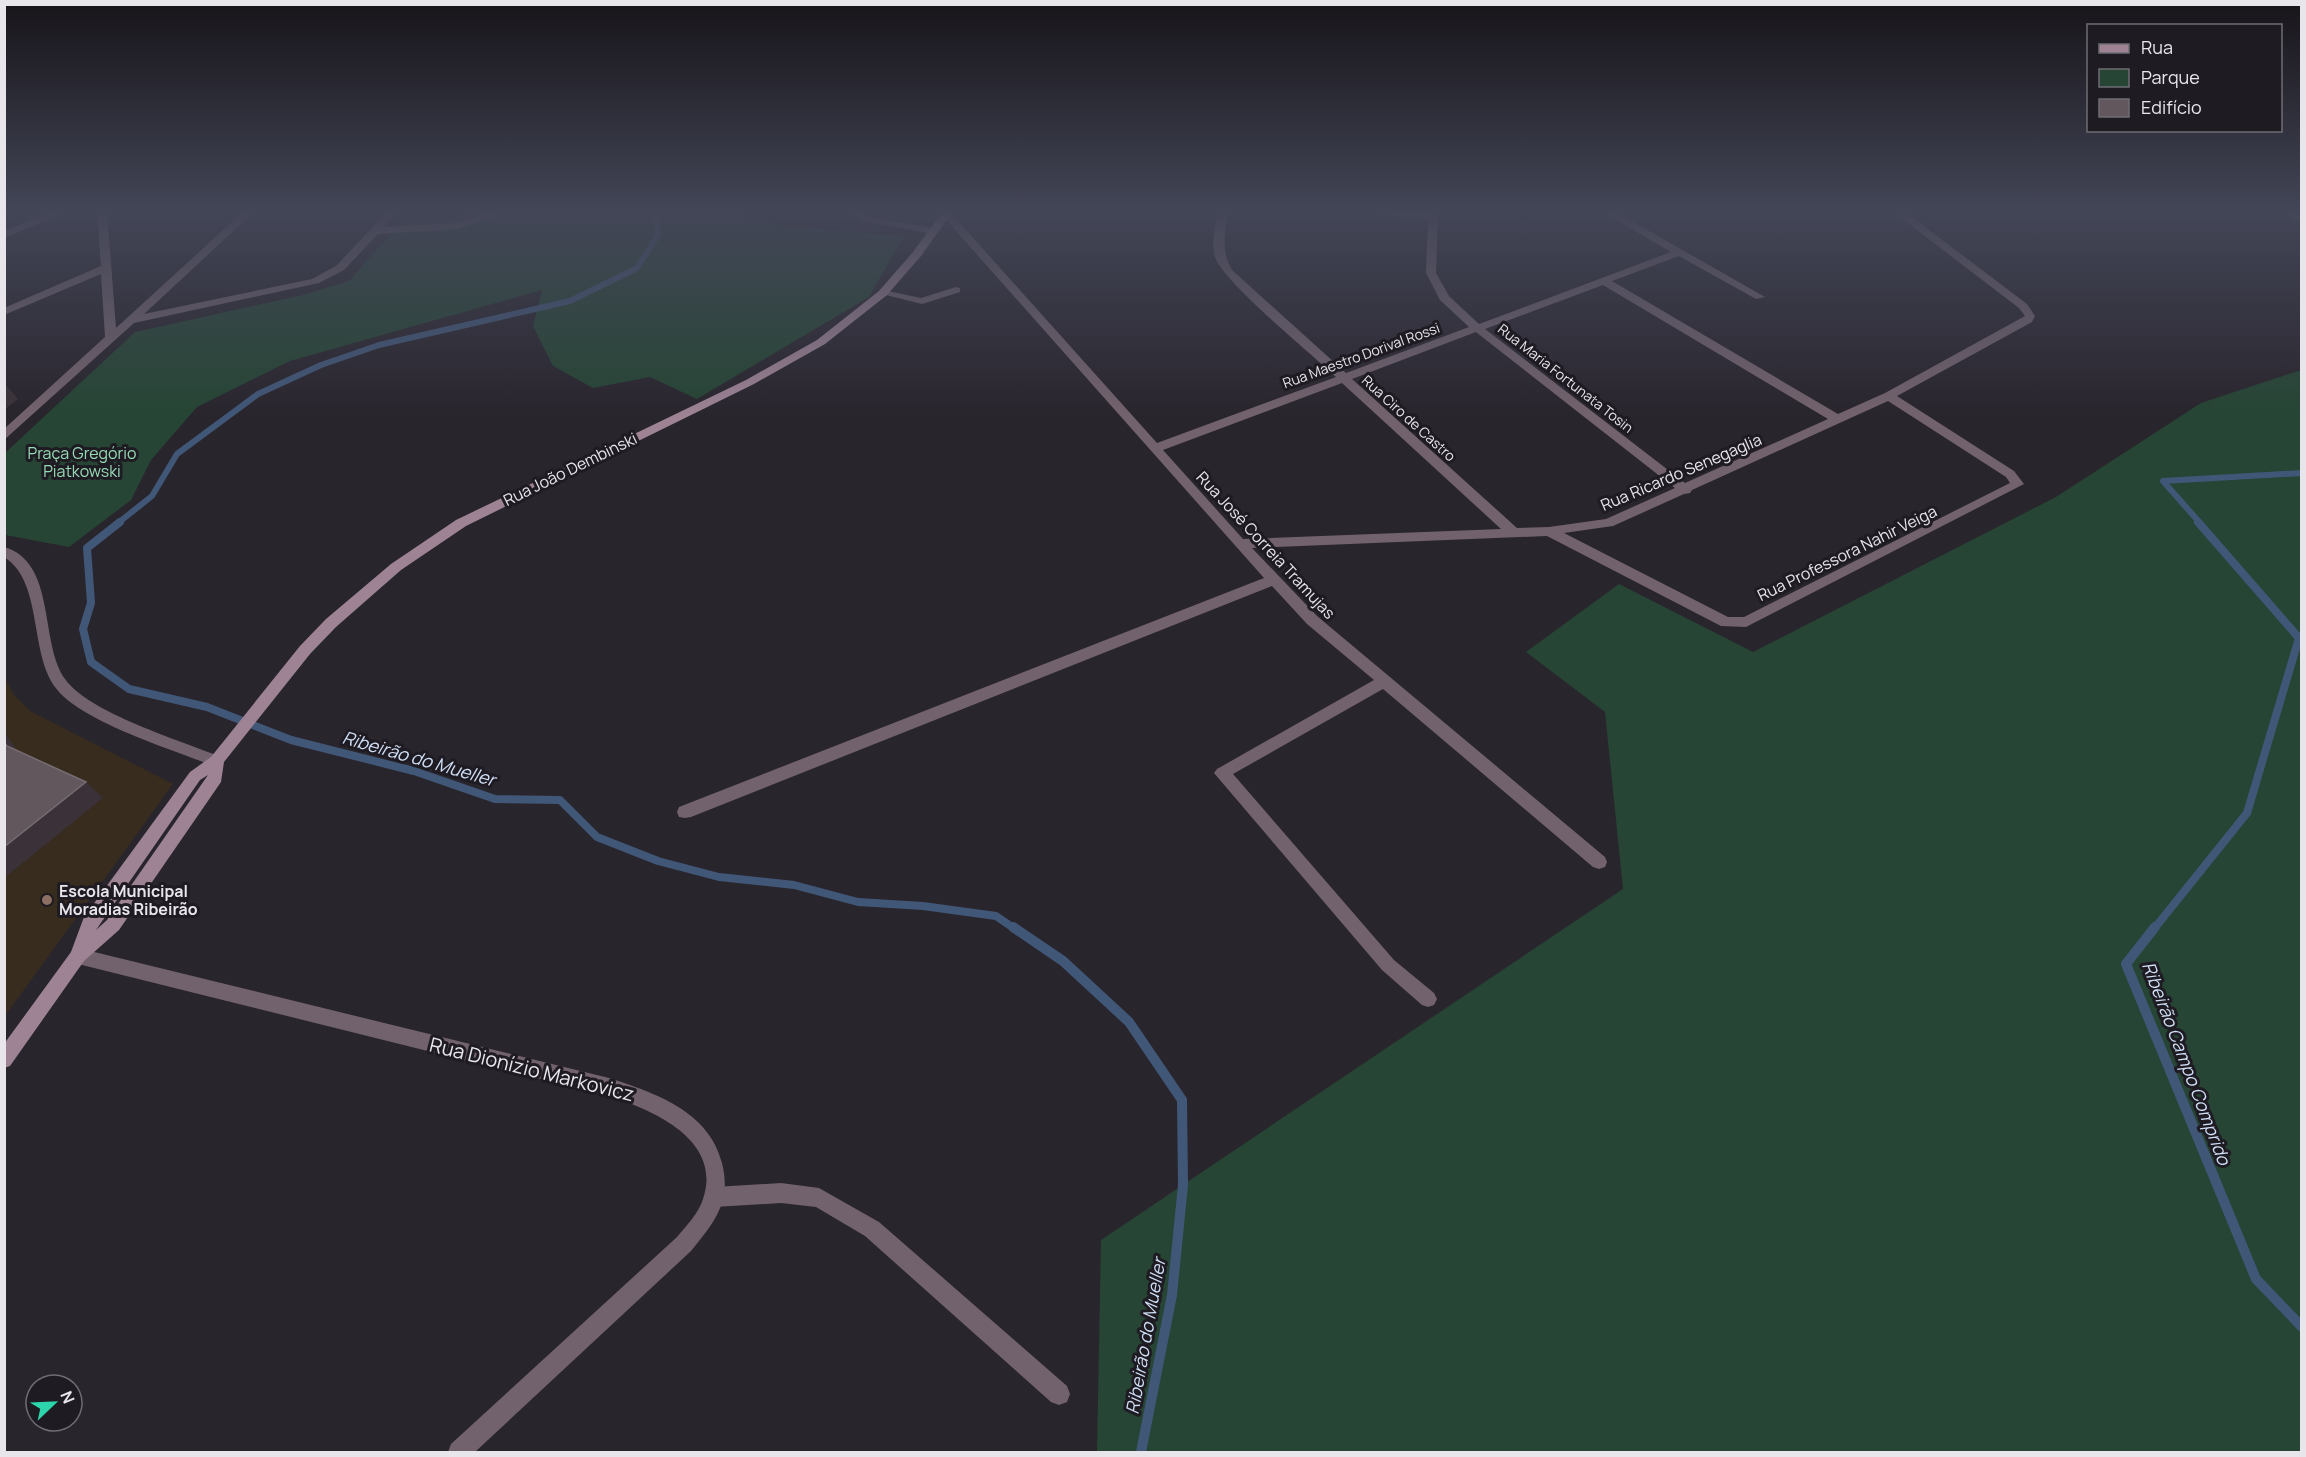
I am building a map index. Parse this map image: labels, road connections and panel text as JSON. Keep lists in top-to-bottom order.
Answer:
{
  "streets": {
    "main road": ["Rua João Dembinski"],
    "street": [
      "Rua Maestro Dorival Rossi",
      "Rua Maria Fortunata Tosin",
      "Rua Ciro de Castro",
      "Rua Ricardo Senegaglia",
      "Rua José Correia Tramujas",
      "Rua Professora Nahir Veiga",
      "Rua Dionízio Markovicz"
    ]
  },
  "crossings": [
    ["Rua Maestro Dorival Rossi", "Rua Maria Fortunata Tosin"],
    ["Rua Maestro Dorival Rossi", "Rua Ciro de Castro"],
    ["Rua Maestro Dorival Rossi", "Rua José Correia Tramujas"],
    ["Rua Maria Fortunata Tosin", "Rua Ricardo Senegaglia"],
    ["Rua Ciro de Castro", "Rua Ricardo Senegaglia"],
    ["Rua João Dembinski", "Rua Dionízio Markovicz"],
    ["Rua Ricardo Senegaglia", "Rua José Correia Tramujas"],
    ["Rua Ricardo Senegaglia", "Rua Professora Nahir Veiga"]
  ],
  "water": ["Ribeirão do Mueller", "Ribeirão Campo Comprido"],
  "parks": ["Praça Gregório Piatkowski"],
  "places": ["Escola Municipal Moradias Ribeirão"],
  "legend": ["Rua", "Parque", "Edifício"],
  "north": "top right"
}
